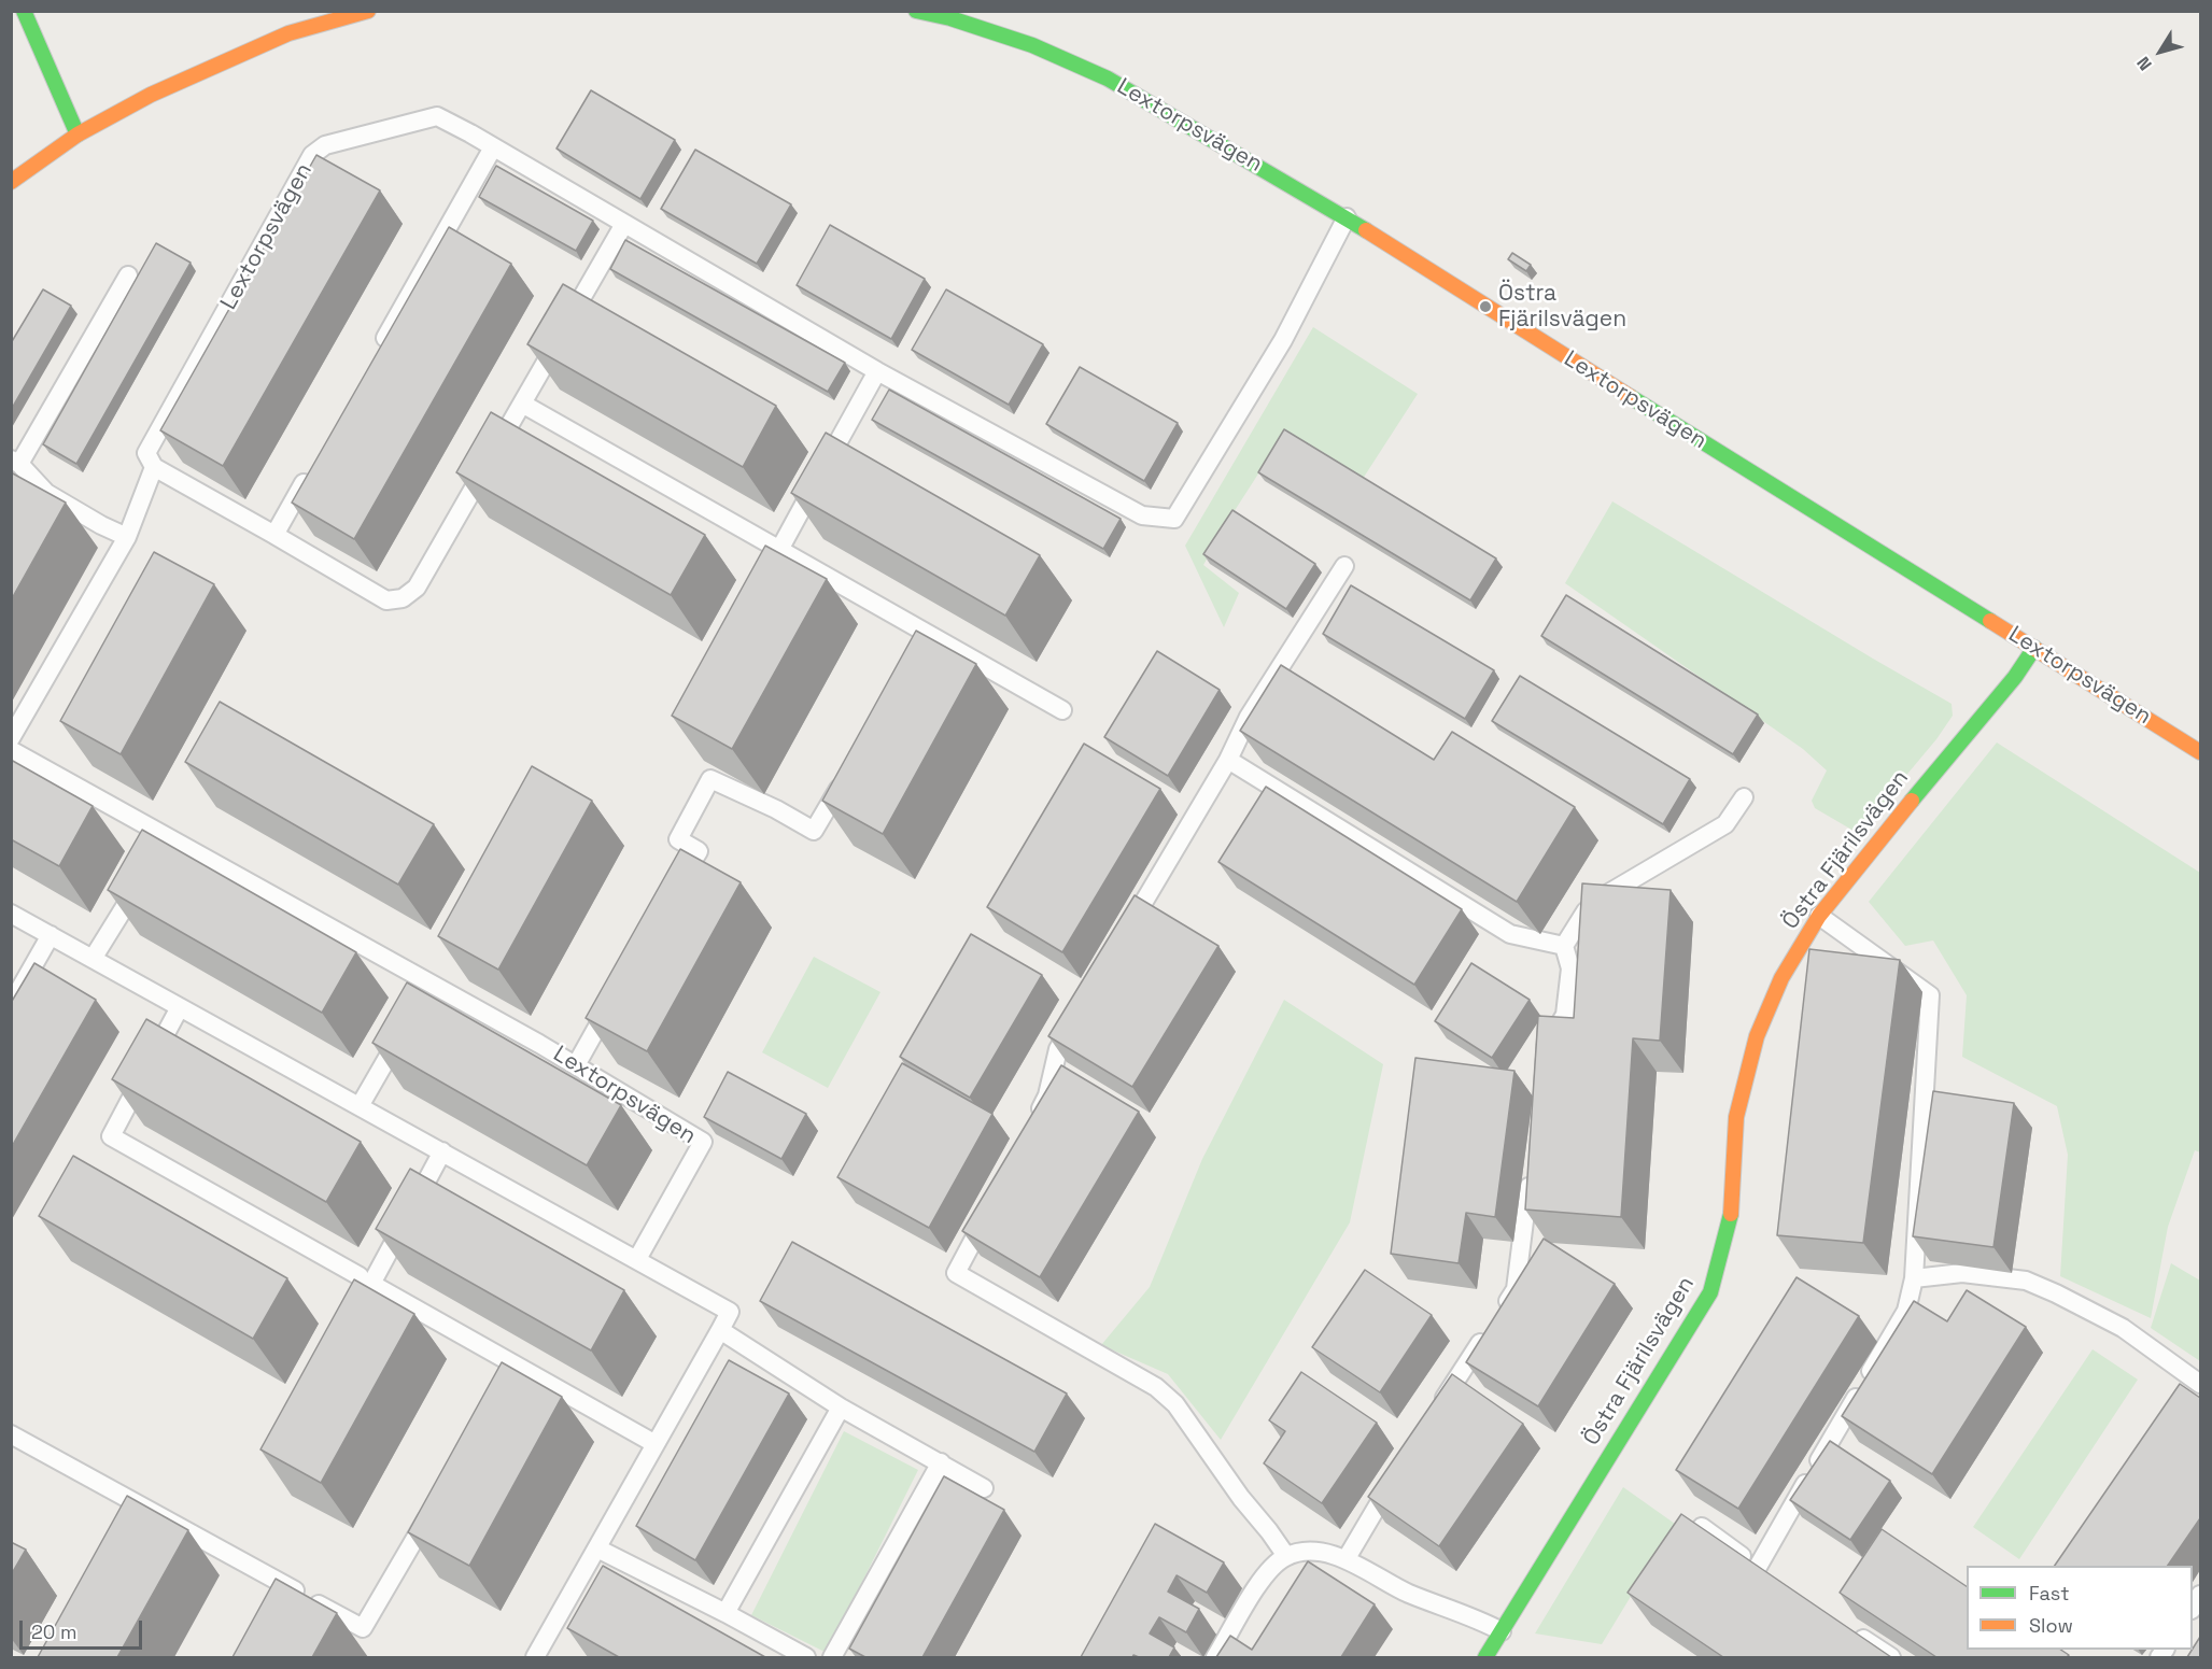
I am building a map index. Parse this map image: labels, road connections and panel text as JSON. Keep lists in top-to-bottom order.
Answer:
{
  "streets": {
    "street": ["Lextorpsvägen", "Östra Fjärilsvägen"]
  },
  "crossings": [
    ["Lextorpsvägen", "Östra Fjärilsvägen"]
  ],
  "places": ["Östra Fjärilsvägen"],
  "legend": ["Fast", "Slow"],
  "scale_bar": "20 m",
  "north": "bottom left"
}
